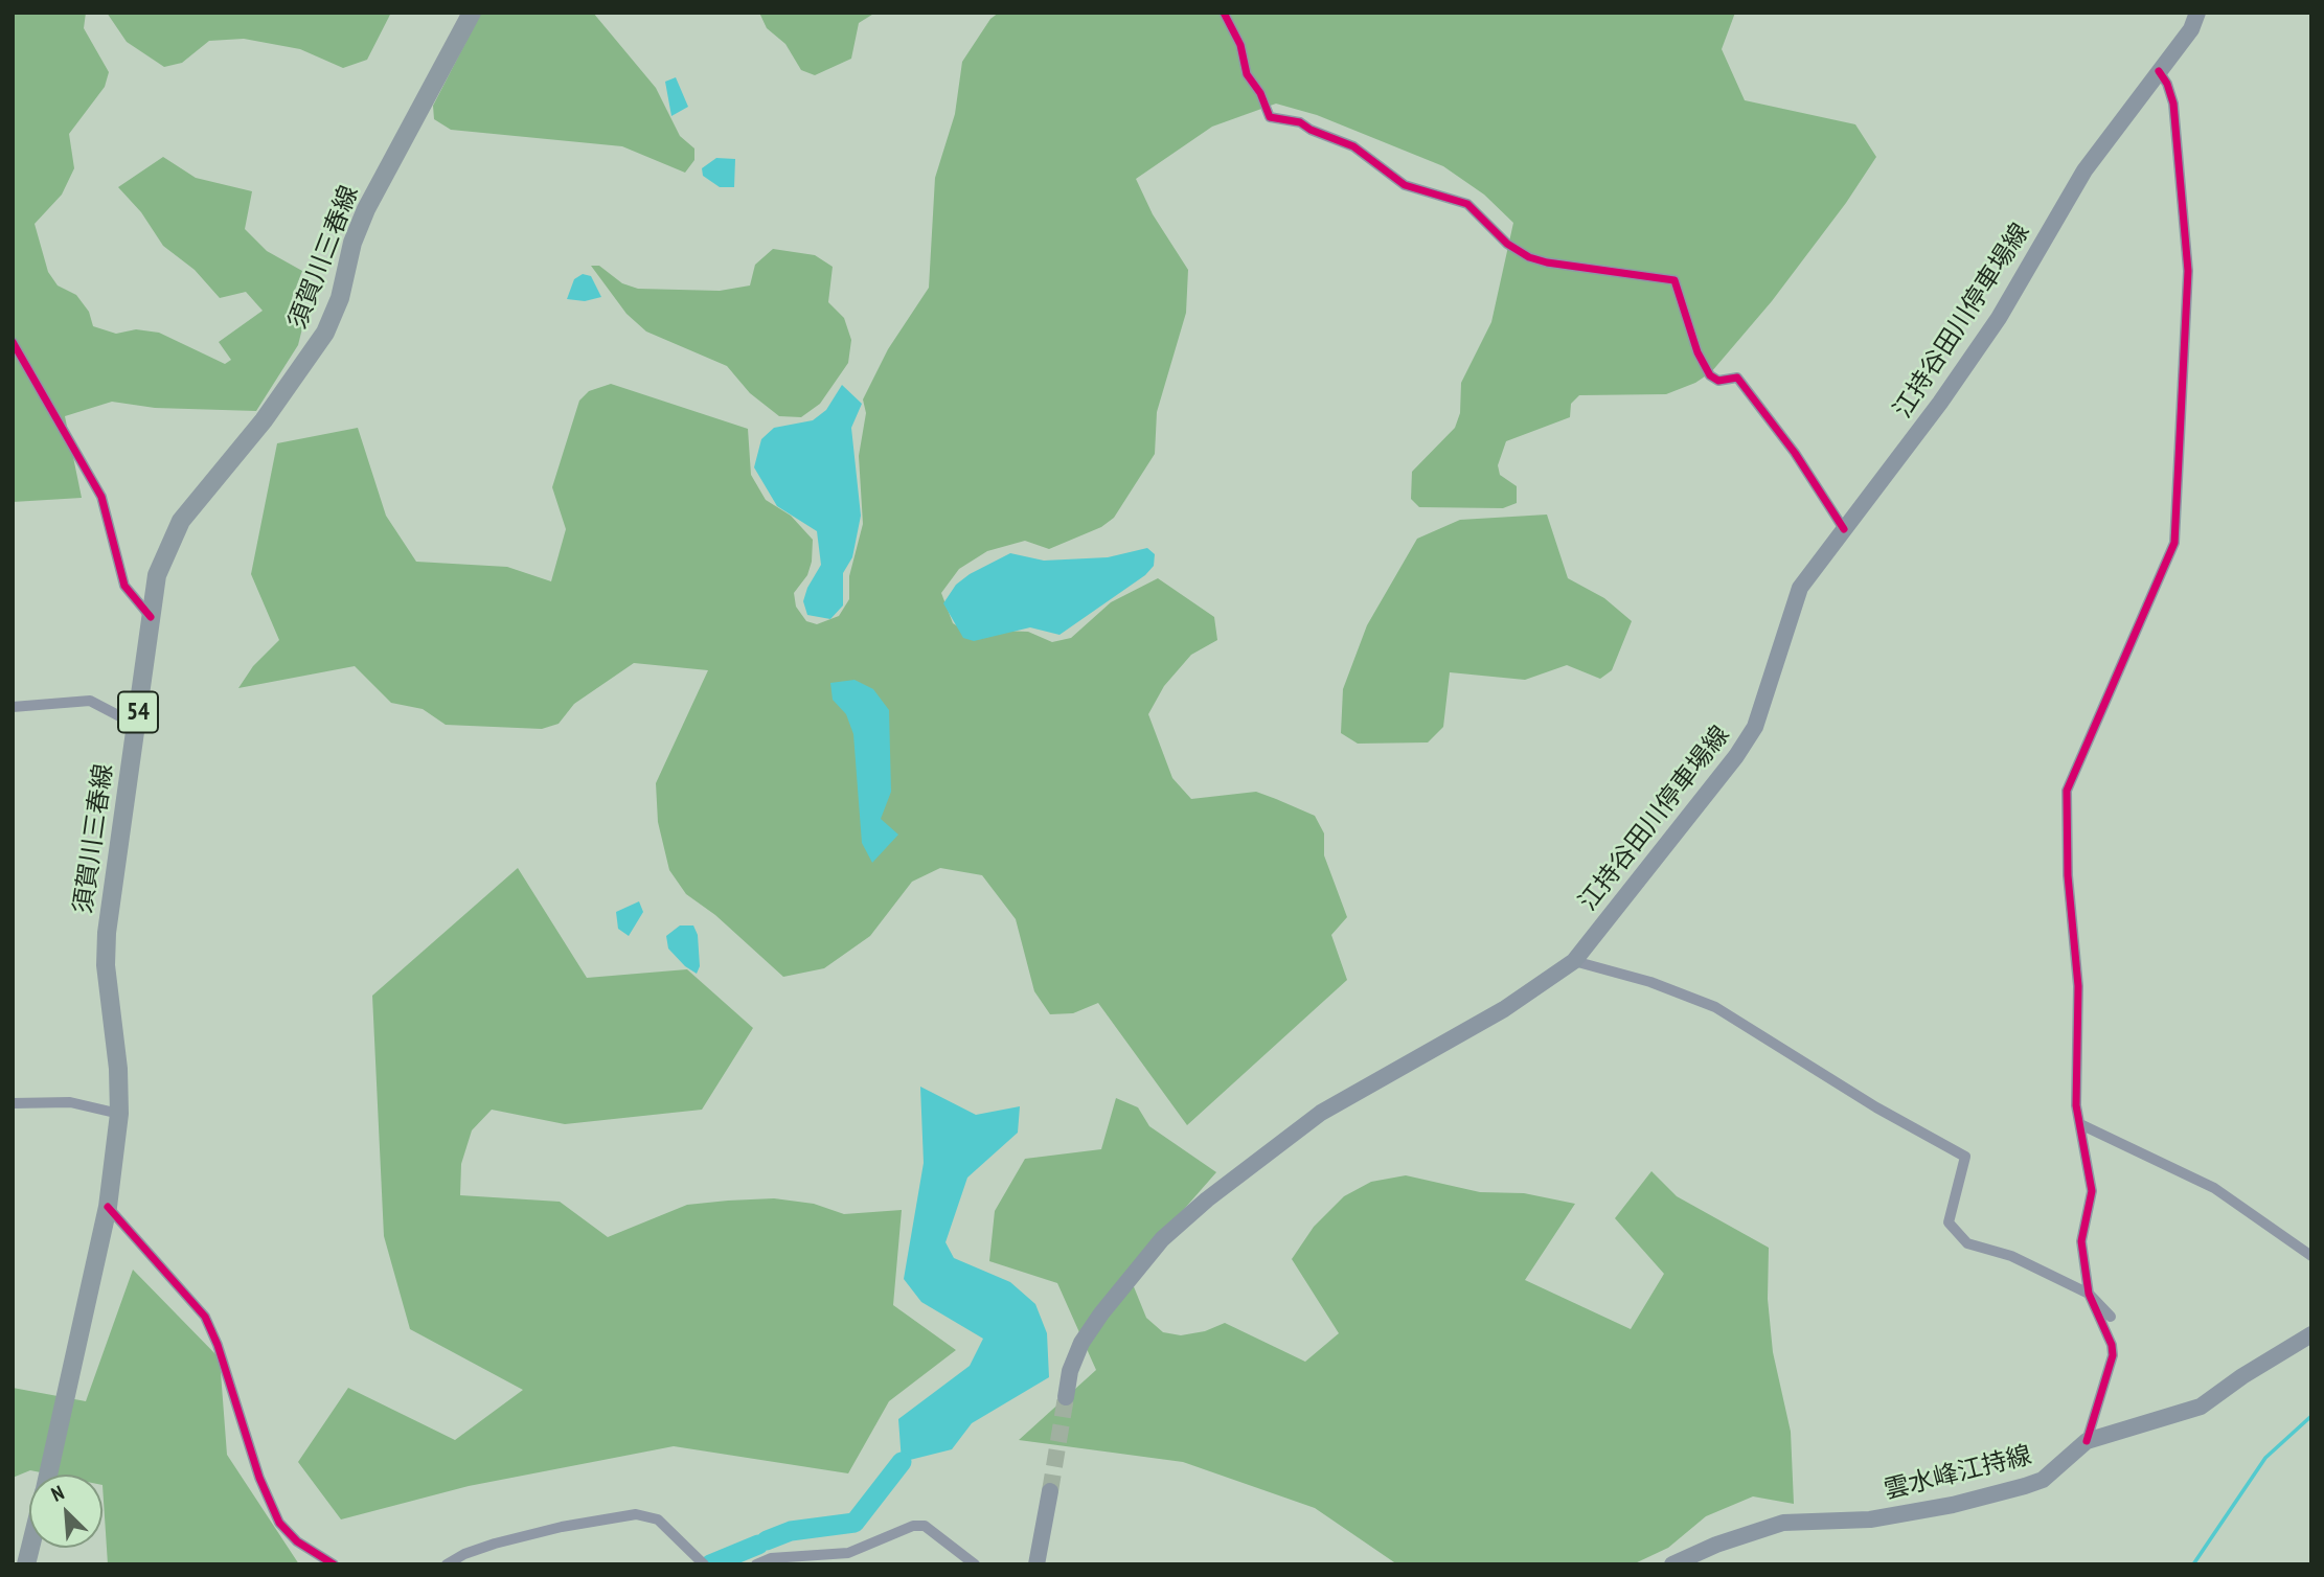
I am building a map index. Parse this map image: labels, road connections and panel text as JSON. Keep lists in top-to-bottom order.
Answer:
{
  "streets": {
    "main road": [
      "須賀川三春線",
      "江持谷田川停車場線",
      "54",
      "雲水峰江持線"
    ]
  },
  "north": "top left"
}
